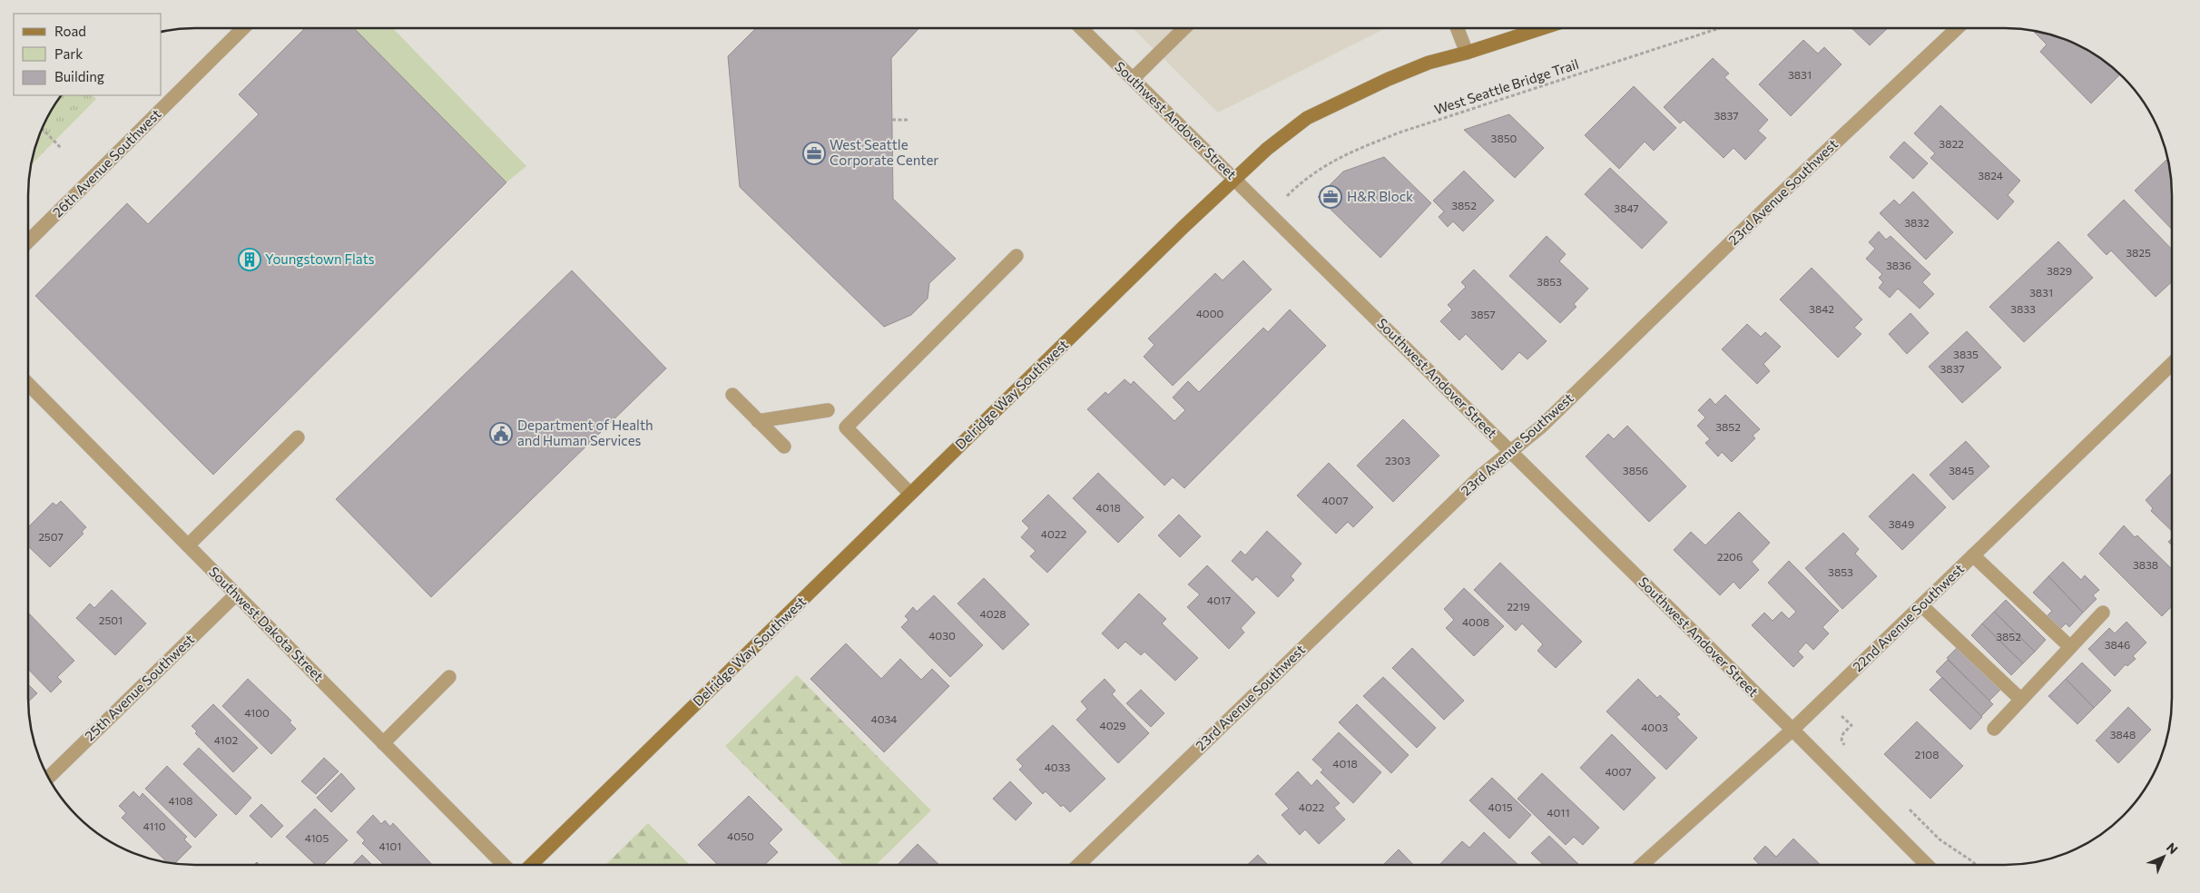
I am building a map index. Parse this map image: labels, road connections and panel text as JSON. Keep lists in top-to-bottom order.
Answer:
{
  "streets": {
    "main road": ["Delridge Way Southwest"],
    "street": [
      "Southwest Andover Street",
      "26th Avenue Southwest",
      "23rd Avenue Southwest",
      "22nd Avenue Southwest",
      "Southwest Dakota Street",
      "25th Avenue Southwest"
    ],
    "path": ["West Seattle Bridge Trail"]
  },
  "crossings": [
    ["Southwest Andover Street", "23rd Avenue Southwest"],
    ["Southwest Andover Street", "Delridge Way Southwest"],
    ["Southwest Andover Street", "22nd Avenue Southwest"],
    ["Southwest Dakota Street", "25th Avenue Southwest"]
  ],
  "places": {
    "office": ["West Seattle Corporate Center", "H&R Block"],
    "building": ["Youngstown Flats"],
    "public building": ["Department of Health and Human Services"]
  },
  "house_numbers": [
    "3831",
    "3837",
    "3850",
    "3822",
    "3824",
    "3852",
    "3847",
    "3832",
    "3825",
    "3836",
    "3829",
    "3853",
    "3831",
    "3842",
    "3833",
    "4000",
    "3857",
    "3835",
    "3837",
    "3852",
    "2303",
    "3856",
    "3845",
    "4007",
    "4018",
    "3849",
    "4022",
    "2507",
    "2206",
    "3838",
    "3853",
    "4017",
    "2219",
    "4028",
    "2501",
    "4008",
    "4030",
    "3852",
    "3846",
    "4100",
    "4034",
    "4029",
    "4003",
    "3848",
    "4102",
    "2108",
    "4018",
    "4033",
    "4007",
    "4108",
    "4022",
    "4015",
    "4011",
    "4110",
    "4050",
    "4105",
    "4101"
  ],
  "legend": ["Road", "Park", "Building"],
  "north": "top right"
}
